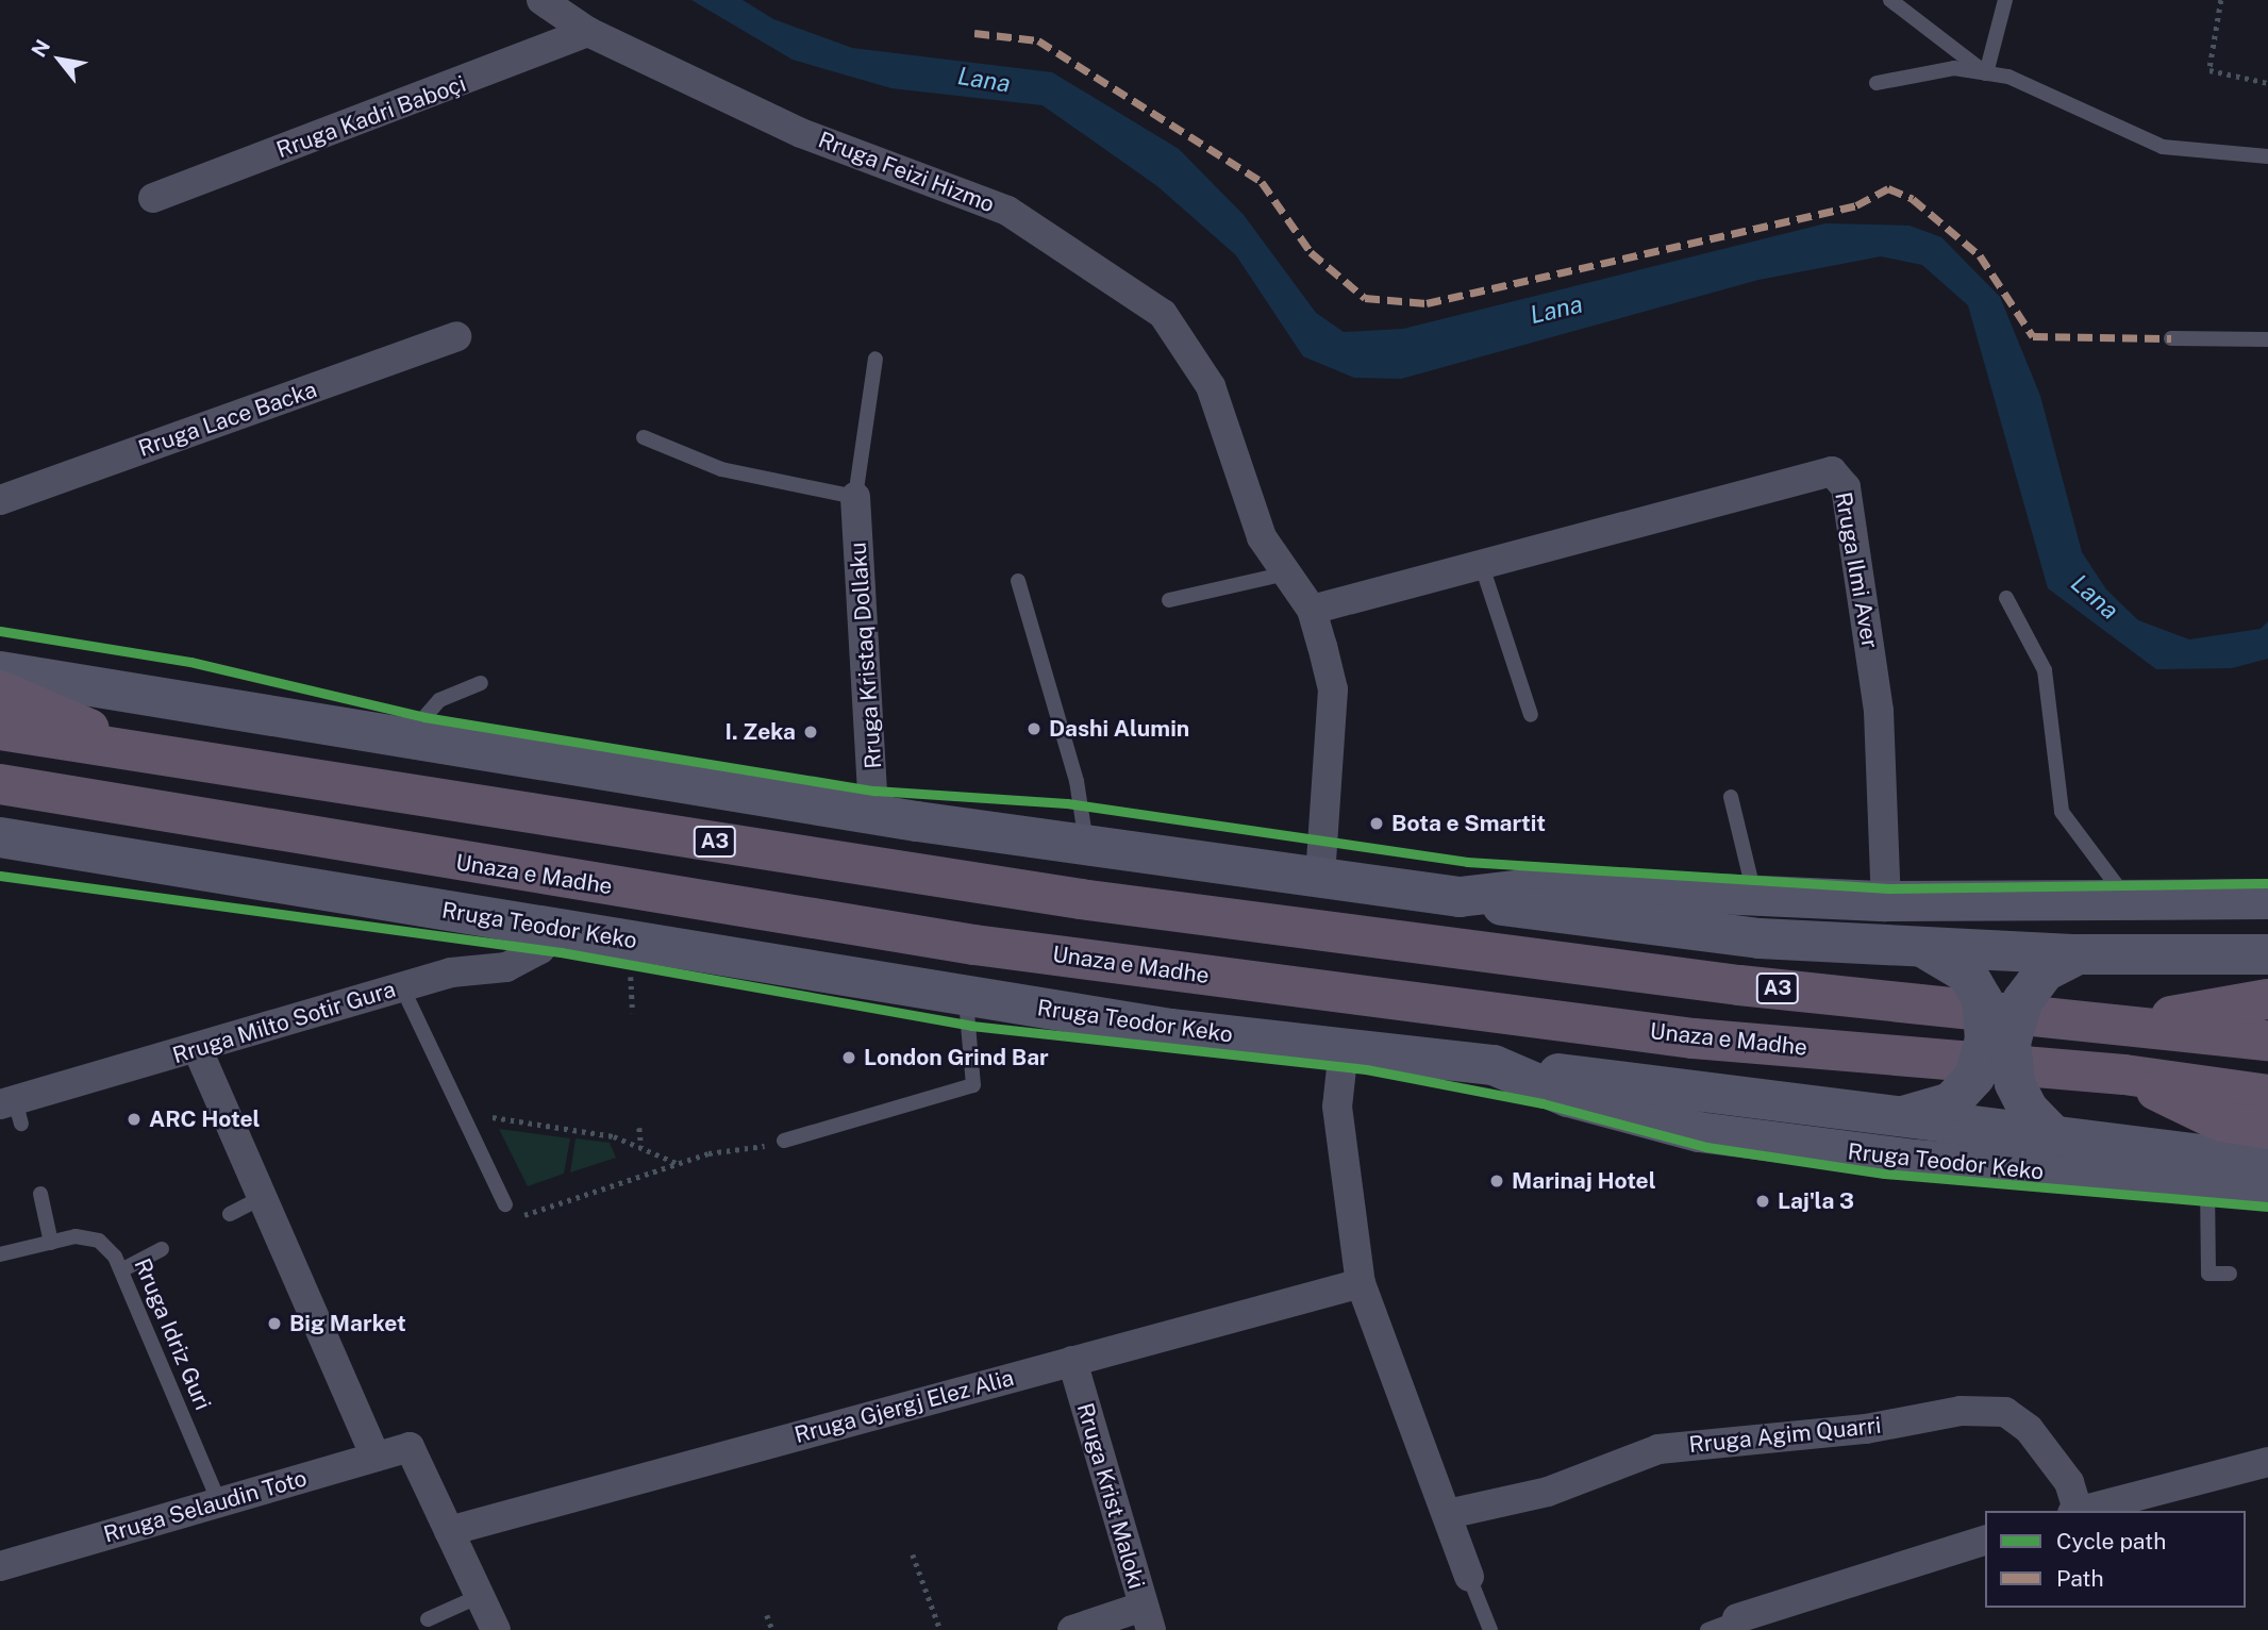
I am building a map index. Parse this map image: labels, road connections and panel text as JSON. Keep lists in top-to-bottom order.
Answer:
{
  "streets": {
    "highway": ["A3", "Unaza e Madhe"],
    "main road": ["Rruga Teodor Keko"],
    "street": [
      "Rruga Kadri Baboçi",
      "Rruga Feizi Hizmo",
      "Rruga Lace Backa",
      "Rruga Ilmi Aver",
      "Rruga Kristaq Dollaku",
      "Rruga Milto Sotir Gura",
      "Rruga Gjergj Elez Alia",
      "Rruga Agim Quarri",
      "Rruga Krist Maloki",
      "Rruga Selaudin Toto"
    ],
    "lane": ["Rruga Idriz Guri"]
  },
  "crossings": [
    ["Rruga Kadri Baboçi", "Rruga Feizi Hizmo"],
    ["Rruga Feizi Hizmo", "Rruga Ilmi Aver"],
    ["Rruga Teodor Keko", "Rruga Milto Sotir Gura"],
    ["Rruga Idriz Guri", "Rruga Selaudin Toto"],
    ["Rruga Gjergj Elez Alia", "Rruga Krist Maloki"],
    ["Rruga Gjergj Elez Alia", "Rruga Selaudin Toto"]
  ],
  "water": ["Lana"],
  "places": [
    "Dashi Alumin",
    "I. Zeka",
    "Bota e Smartit",
    "London Grind Bar",
    "ARC Hotel",
    "Marinaj Hotel",
    "Laj'la 3",
    "Big Market"
  ],
  "legend": ["Cycle path", "Path"],
  "north": "top left"
}
